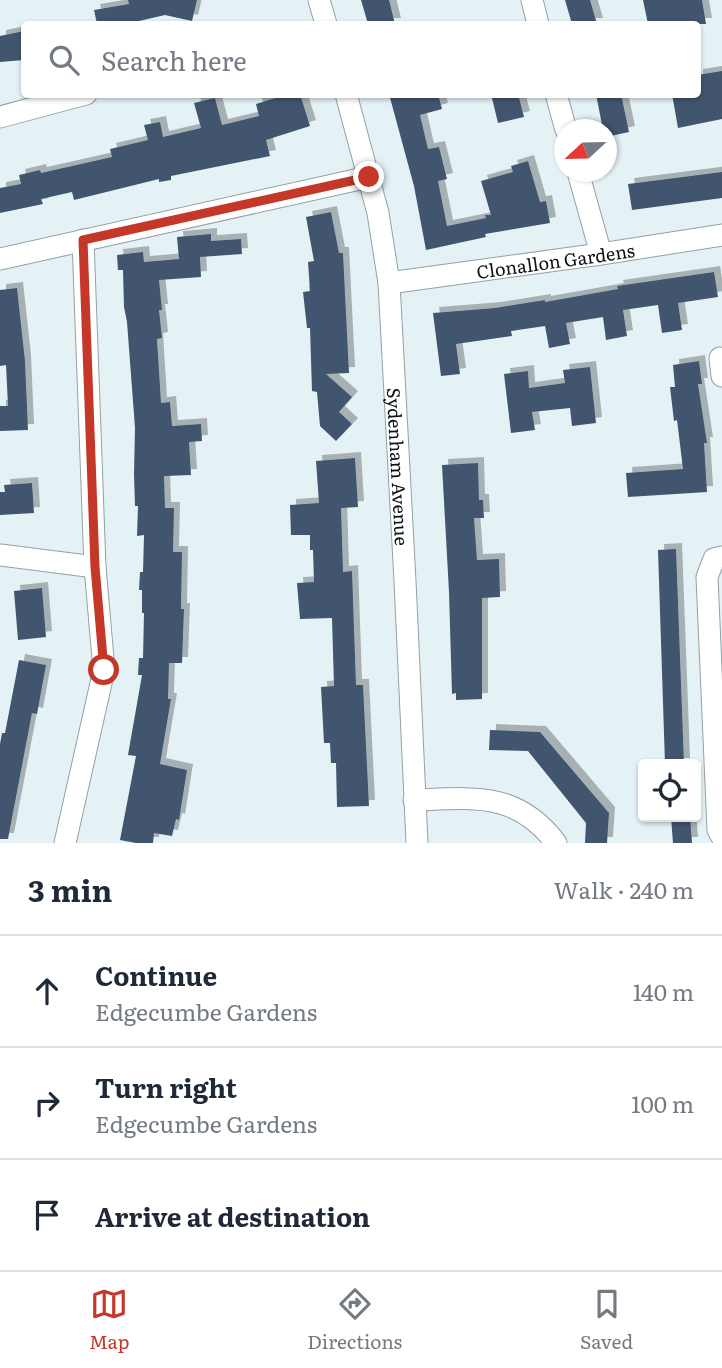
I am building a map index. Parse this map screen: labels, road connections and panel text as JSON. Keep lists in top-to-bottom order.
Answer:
{
  "streets": {
    "street": ["Clonallon Gardens", "Sydenham Avenue"]
  },
  "crossings": [
    ["Clonallon Gardens", "Sydenham Avenue"]
  ],
  "north": "left",
  "page": {
    "search": "Search here",
    "heading": ["3 min", "Walk · 240 m"],
    "list": [
      ["Continue", "Edgecumbe Gardens", "140 m"],
      ["Turn right", "Edgecumbe Gardens", "100 m"],
      "Arrive at destination"
    ],
    "nav": ["Map", "Directions", "Saved"]
  }
}
